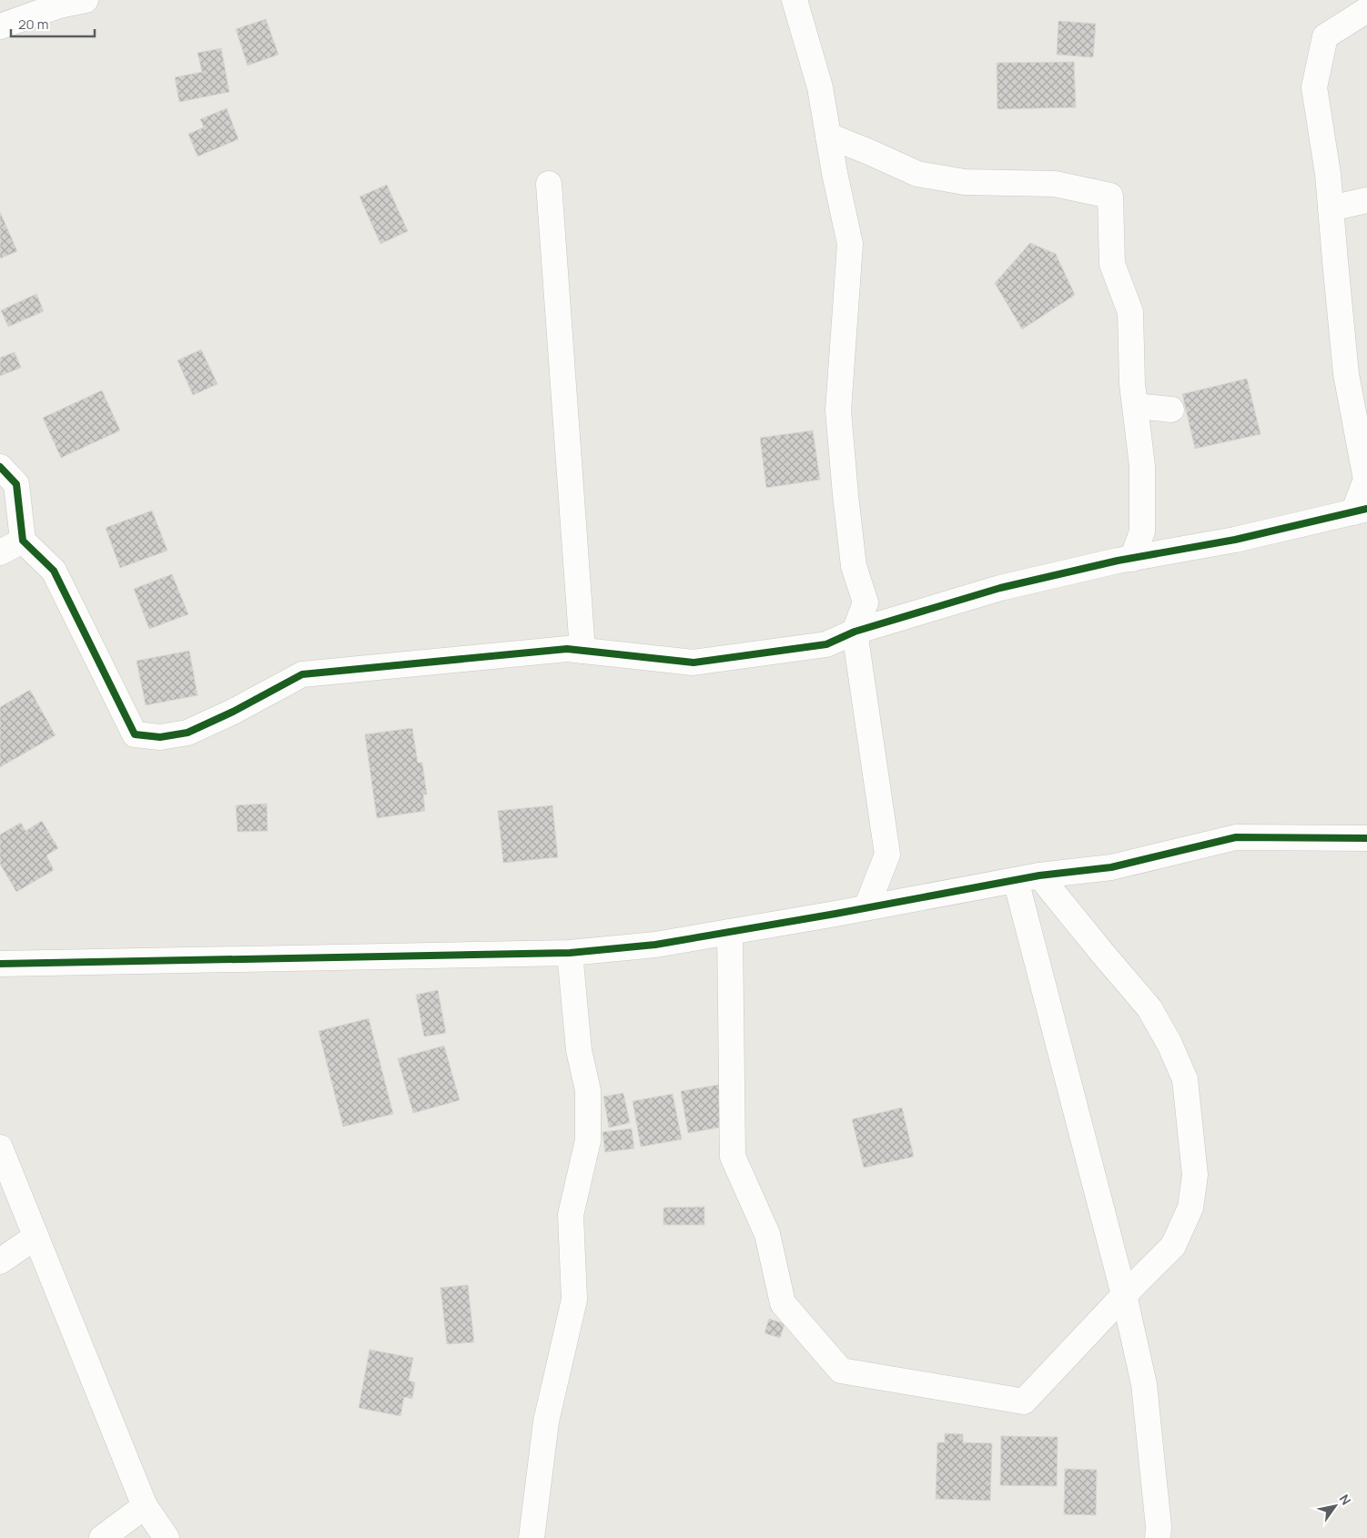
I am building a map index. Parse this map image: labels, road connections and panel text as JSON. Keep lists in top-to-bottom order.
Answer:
{
  "scale_bar": "20 m",
  "north": "top right"
}
